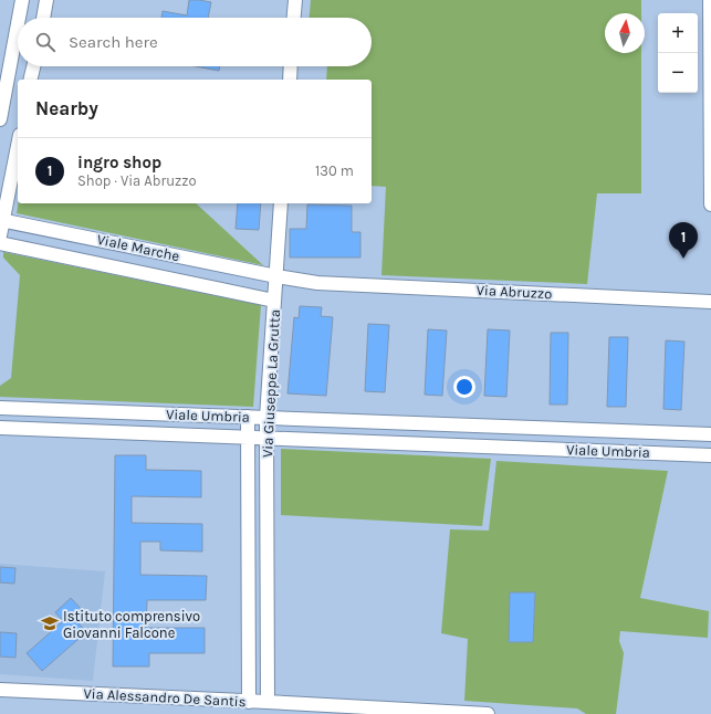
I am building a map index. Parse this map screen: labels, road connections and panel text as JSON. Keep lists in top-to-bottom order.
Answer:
{
  "streets": {
    "street": [
      "Viale Marche",
      "Via Abruzzo",
      "Via Giuseppe La Grutta",
      "Viale Umbria",
      "Via Alessandro De Santis"
    ]
  },
  "crossings": [
    ["Viale Marche", "Via Abruzzo"],
    ["Viale Marche", "Via Giuseppe La Grutta"],
    ["Via Abruzzo", "Via Giuseppe La Grutta"],
    ["Via Giuseppe La Grutta", "Viale Umbria"],
    ["Via Giuseppe La Grutta", "Via Alessandro De Santis"]
  ],
  "places": {
    "school or university": ["Istituto comprensivo Giovanni Falcone"]
  },
  "north": "top",
  "page": {
    "map_buttons": ["+", "−"],
    "search": "Search here",
    "heading": "Nearby",
    "list": [
      {
        "mark": "1",
        "name": "ingro shop",
        "note": "Shop · Via Abruzzo",
        "value": "130 m"
      }
    ],
    "pins": "1"
  }
}
